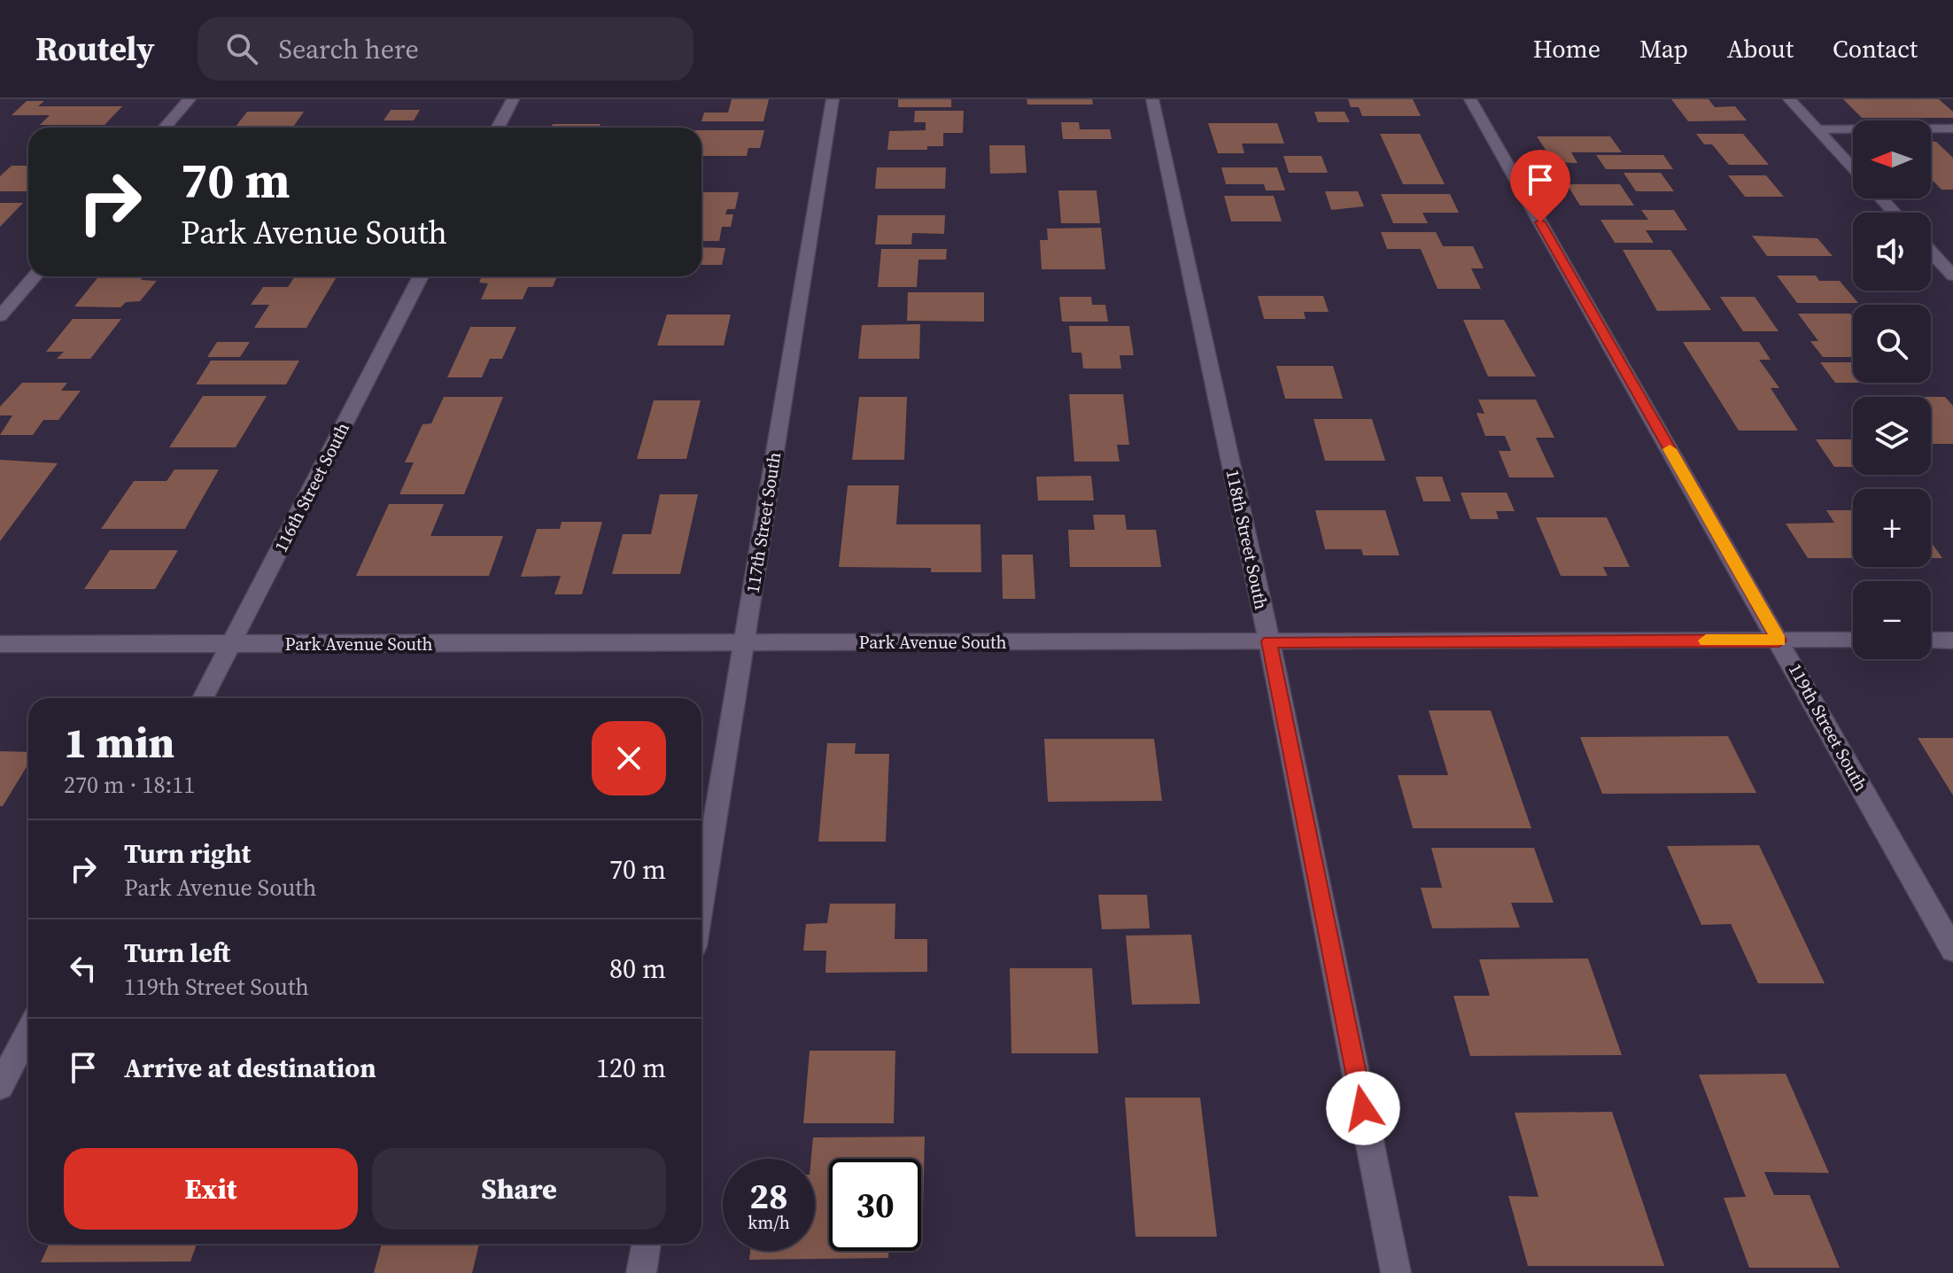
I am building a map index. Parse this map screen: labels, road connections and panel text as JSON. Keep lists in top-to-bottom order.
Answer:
{
  "streets": {
    "street": [
      "116th Street South",
      "117th Street South",
      "118th Street South",
      "Park Avenue South",
      "119th Street South"
    ]
  },
  "crossings": [
    ["116th Street South", "Park Avenue South"],
    ["117th Street South", "Park Avenue South"],
    ["118th Street South", "Park Avenue South"],
    ["Park Avenue South", "119th Street South"]
  ],
  "north": "left",
  "page": {
    "header": "Routely",
    "search": "Search here",
    "nav": [
      "Home",
      "Map",
      "About",
      "Contact"
    ],
    "map_buttons": ["+", "−"],
    "turn": ["70 m", "Park Avenue South"],
    "heading": ["1 min", "270 m · 18:11"],
    "list": [
      {
        "name": "Turn right",
        "note": "Park Avenue South",
        "value": "70 m"
      },
      {
        "name": "Turn left",
        "note": "119th Street South",
        "value": "80 m"
      },
      {
        "name": "Arrive at destination",
        "value": "120 m"
      }
    ],
    "buttons": ["Exit", "Share"],
    "speed": "28 km/h",
    "limit": "30"
  }
}
